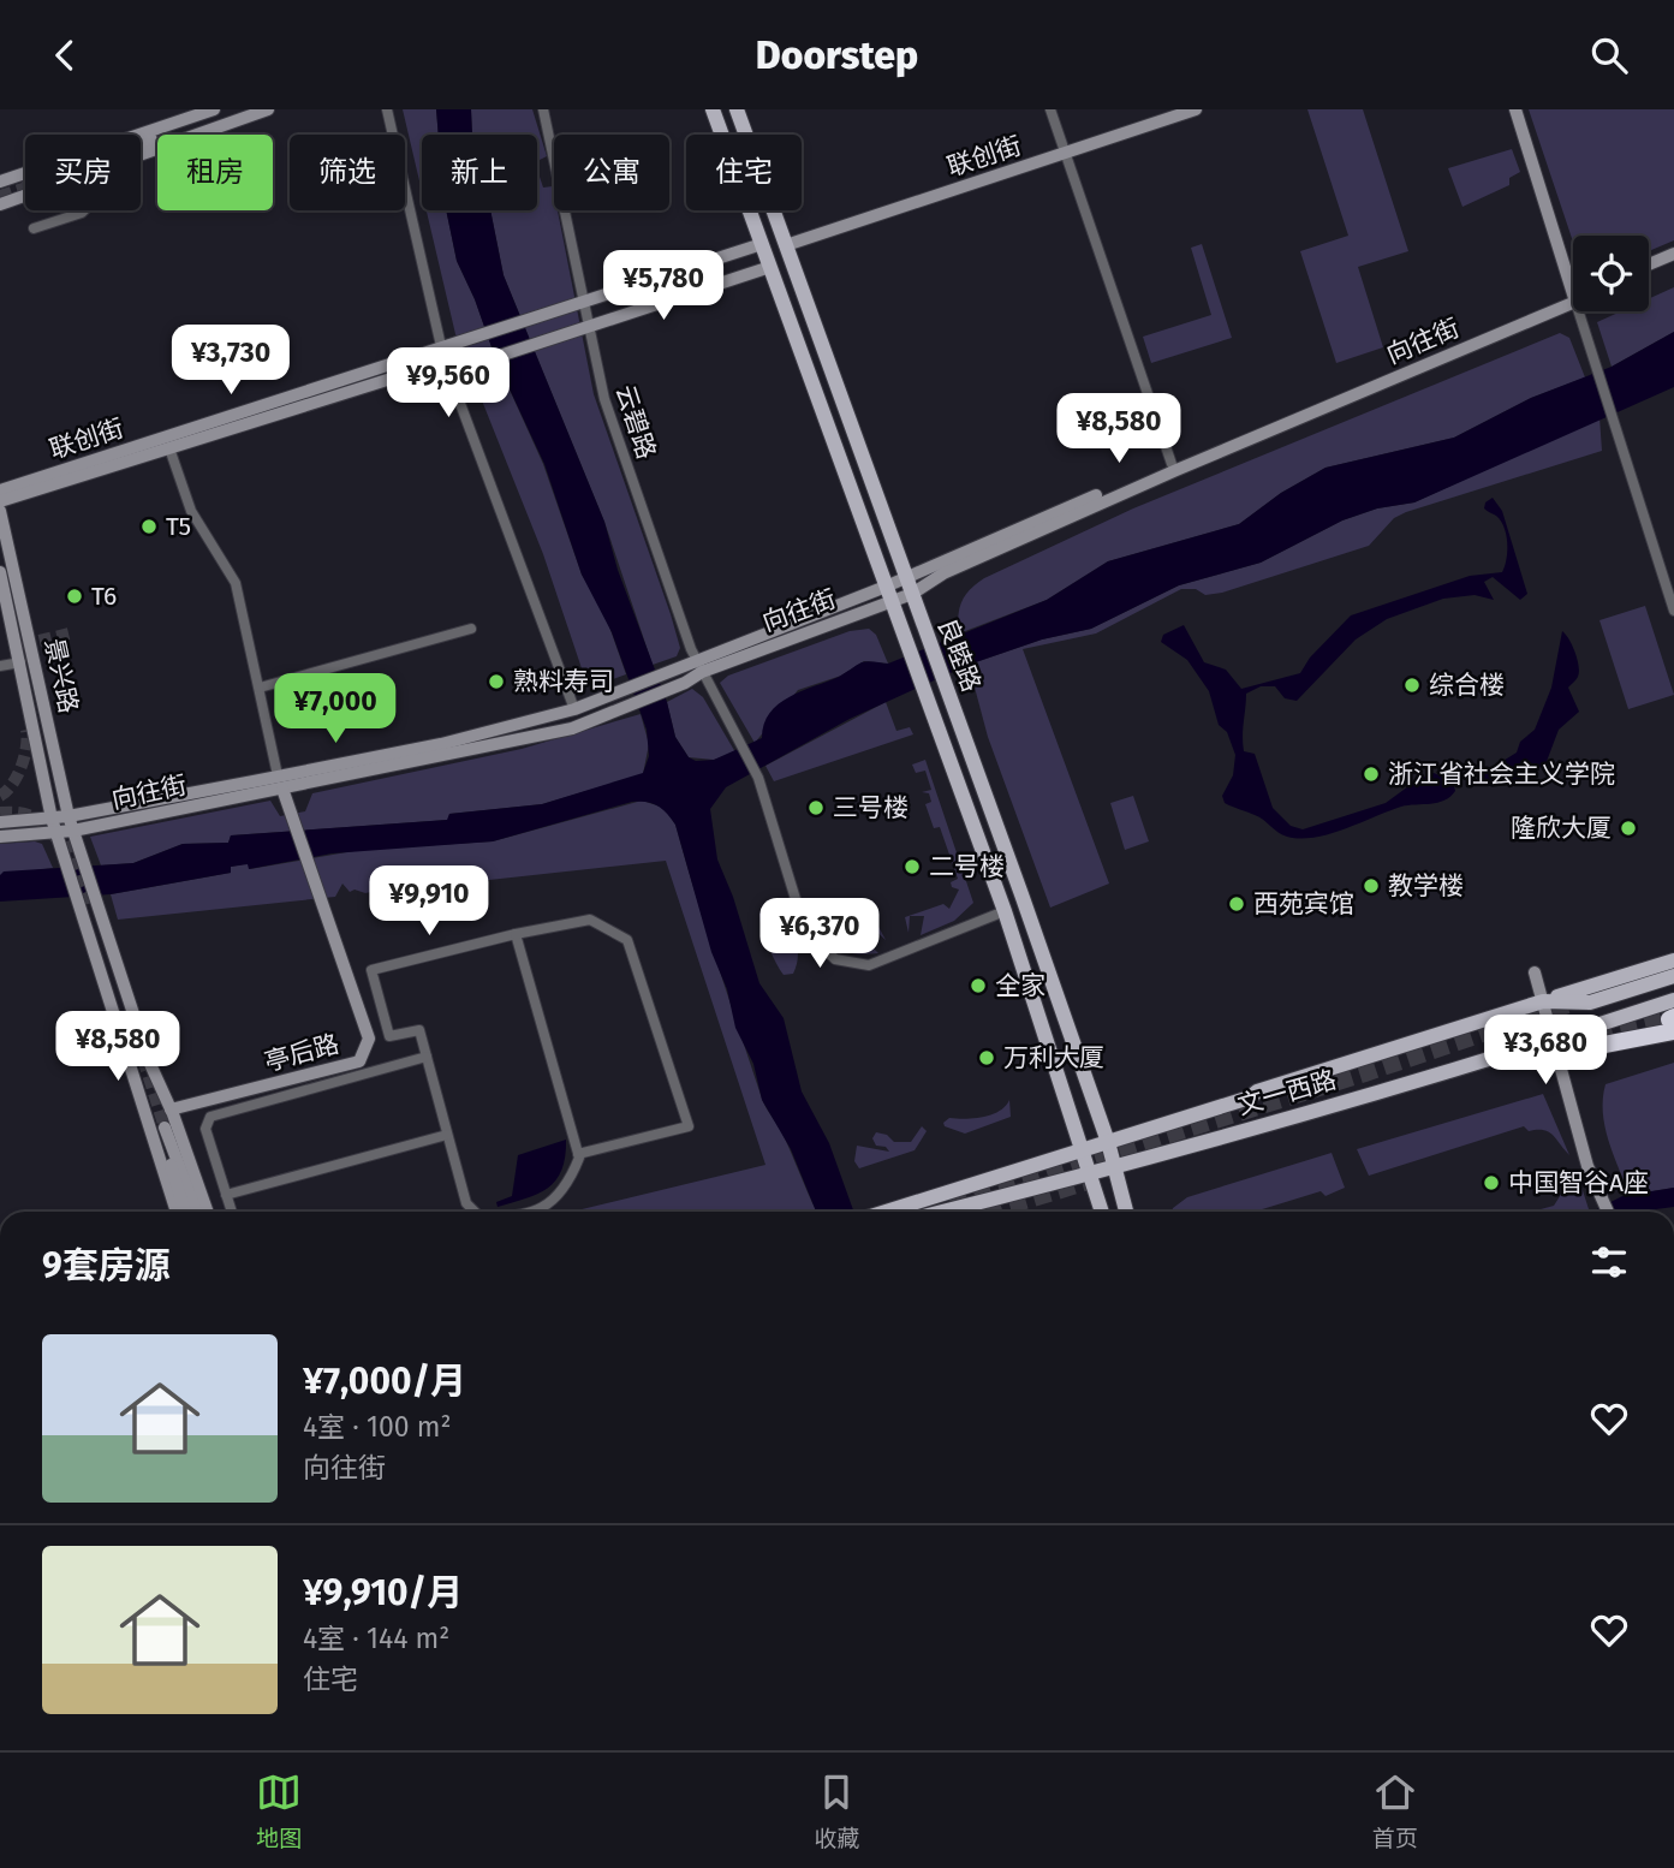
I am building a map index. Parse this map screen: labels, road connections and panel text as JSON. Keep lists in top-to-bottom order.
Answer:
{
  "streets": {
    "main road": ["良睦路", "文一西路"],
    "street": [
      "联创街",
      "向往街",
      "云碧路",
      "景兴路",
      "亭后路"
    ]
  },
  "crossings": [
    ["联创街", "云碧路"],
    ["联创街", "良睦路"],
    ["向往街", "云碧路"],
    ["向往街", "良睦路"],
    ["向往街", "景兴路"],
    ["向往街", "亭后路"],
    ["云碧路", "良睦路"],
    ["良睦路", "文一西路"],
    ["景兴路", "亭后路"]
  ],
  "places": [
    "T5",
    "T6",
    "熟料寿司",
    "综合楼",
    "浙江省社会主义学院",
    "三号楼",
    "隆欣大厦",
    "二号楼",
    "教学楼",
    "西苑宾馆",
    "全家",
    "万利大厦",
    "中国智谷A座"
  ],
  "page": {
    "header": "Doorstep",
    "chip": [
      "买房",
      "租房",
      "筛选",
      "新上",
      "公寓",
      "住宅"
    ],
    "price": [
      "¥5,780",
      "¥3,730",
      "¥9,560",
      "¥8,580",
      "¥7,000",
      "¥9,910",
      "¥6,370",
      "¥8,580",
      "¥3,680"
    ],
    "heading": "9套房源",
    "list": [
      {
        "name": "¥7,000/月",
        "note": "4室 · 100 m² · 向往街"
      },
      {
        "name": "¥9,910/月",
        "note": "4室 · 144 m² · 住宅"
      }
    ],
    "tabs": ["地图", "收藏", "首页"]
  }
}
